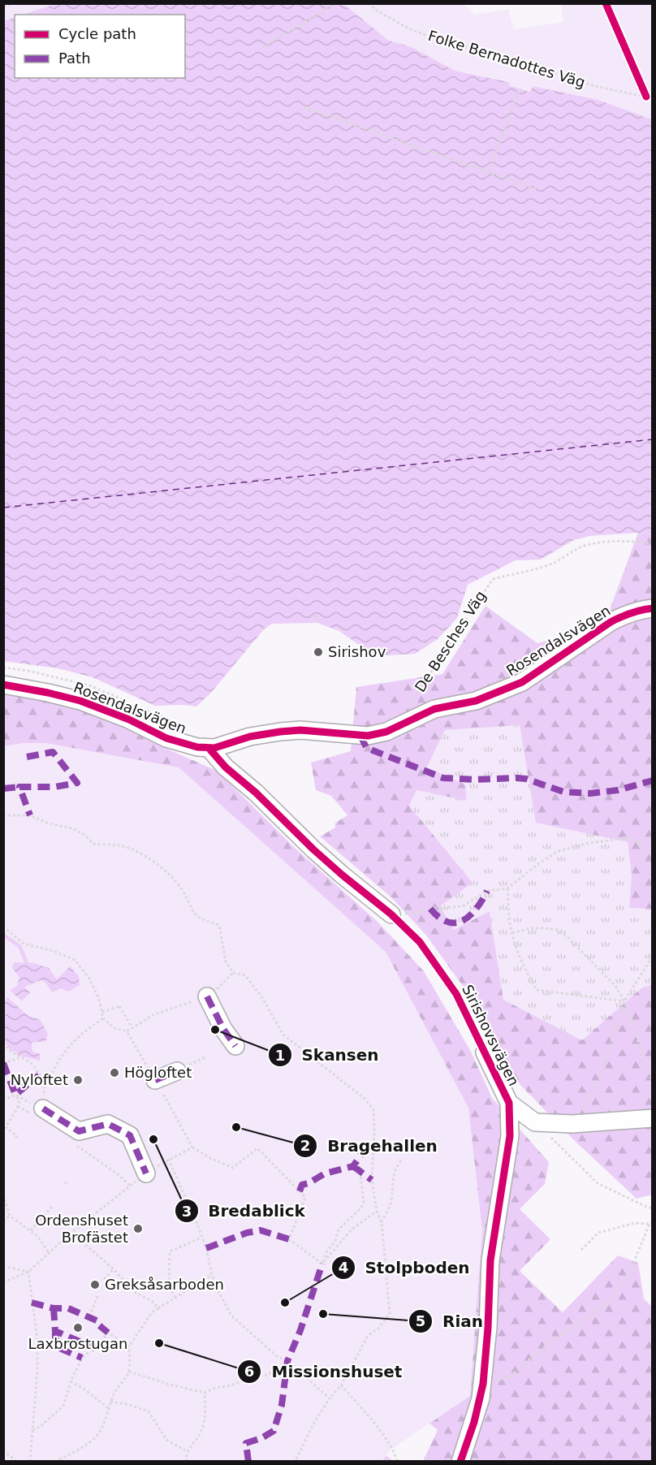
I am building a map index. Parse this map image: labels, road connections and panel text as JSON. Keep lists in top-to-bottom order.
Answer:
{
  "streets": {
    "street": ["Rosendalsvägen", "Sirishovsvägen"],
    "path": ["Folke Bernadottes Väg", "De Besches Väg"]
  },
  "crossings": [
    ["Rosendalsvägen", "De Besches Väg"]
  ],
  "places": [
    "Sirishov",
    "Skansen",
    "Högloftet",
    "Nyloftet",
    "Bragehallen",
    "Bredablick",
    "Ordenshuset Brofästet",
    "Greksåsarboden",
    "Stolpboden",
    "Rian",
    "Laxbrostugan",
    "Missionshuset"
  ],
  "legend": ["Cycle path", "Path"]
}
